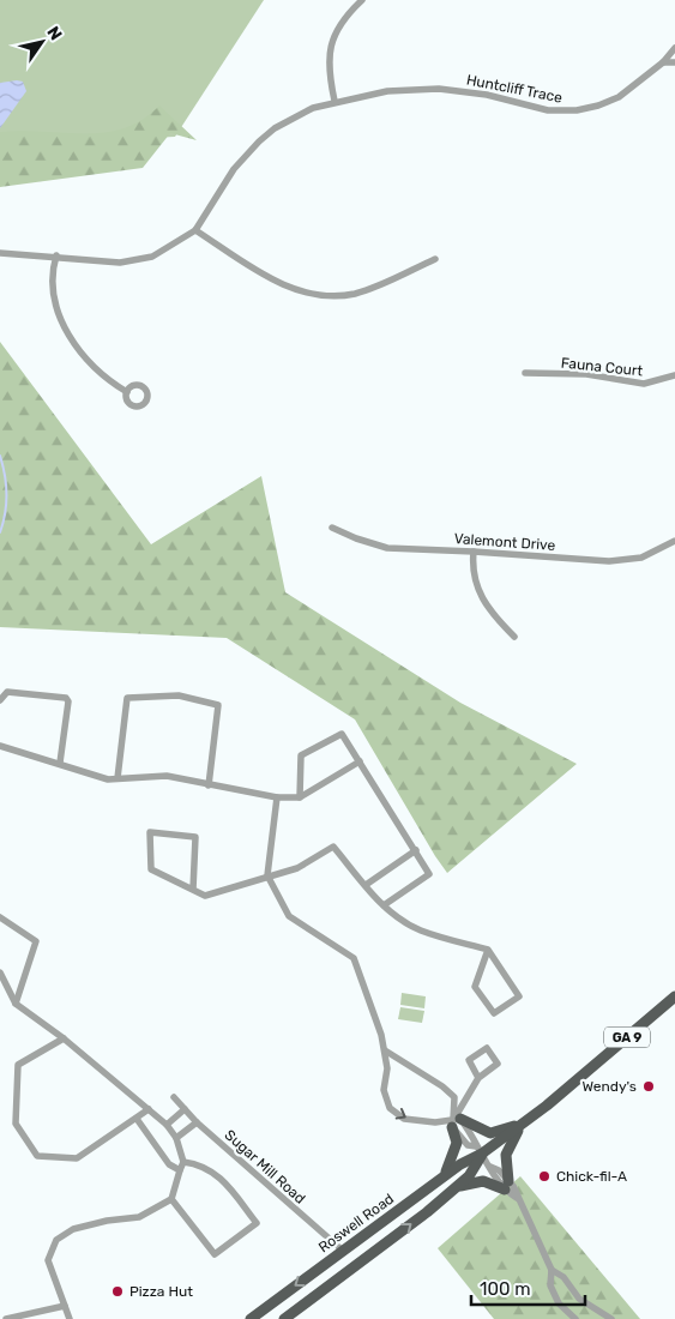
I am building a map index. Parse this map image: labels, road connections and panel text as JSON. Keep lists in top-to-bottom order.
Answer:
{
  "streets": {
    "main road": ["GA 9", "Roswell Road"],
    "street": [
      "Huntcliff Trace",
      "Fauna Court",
      "Valemont Drive",
      "Sugar Mill Road"
    ]
  },
  "crossings": [
    ["Sugar Mill Road", "Roswell Road"]
  ],
  "places": ["Wendy's", "Chick-fil-A", "Pizza Hut"],
  "scale_bar": "100 m",
  "north": "top right"
}
